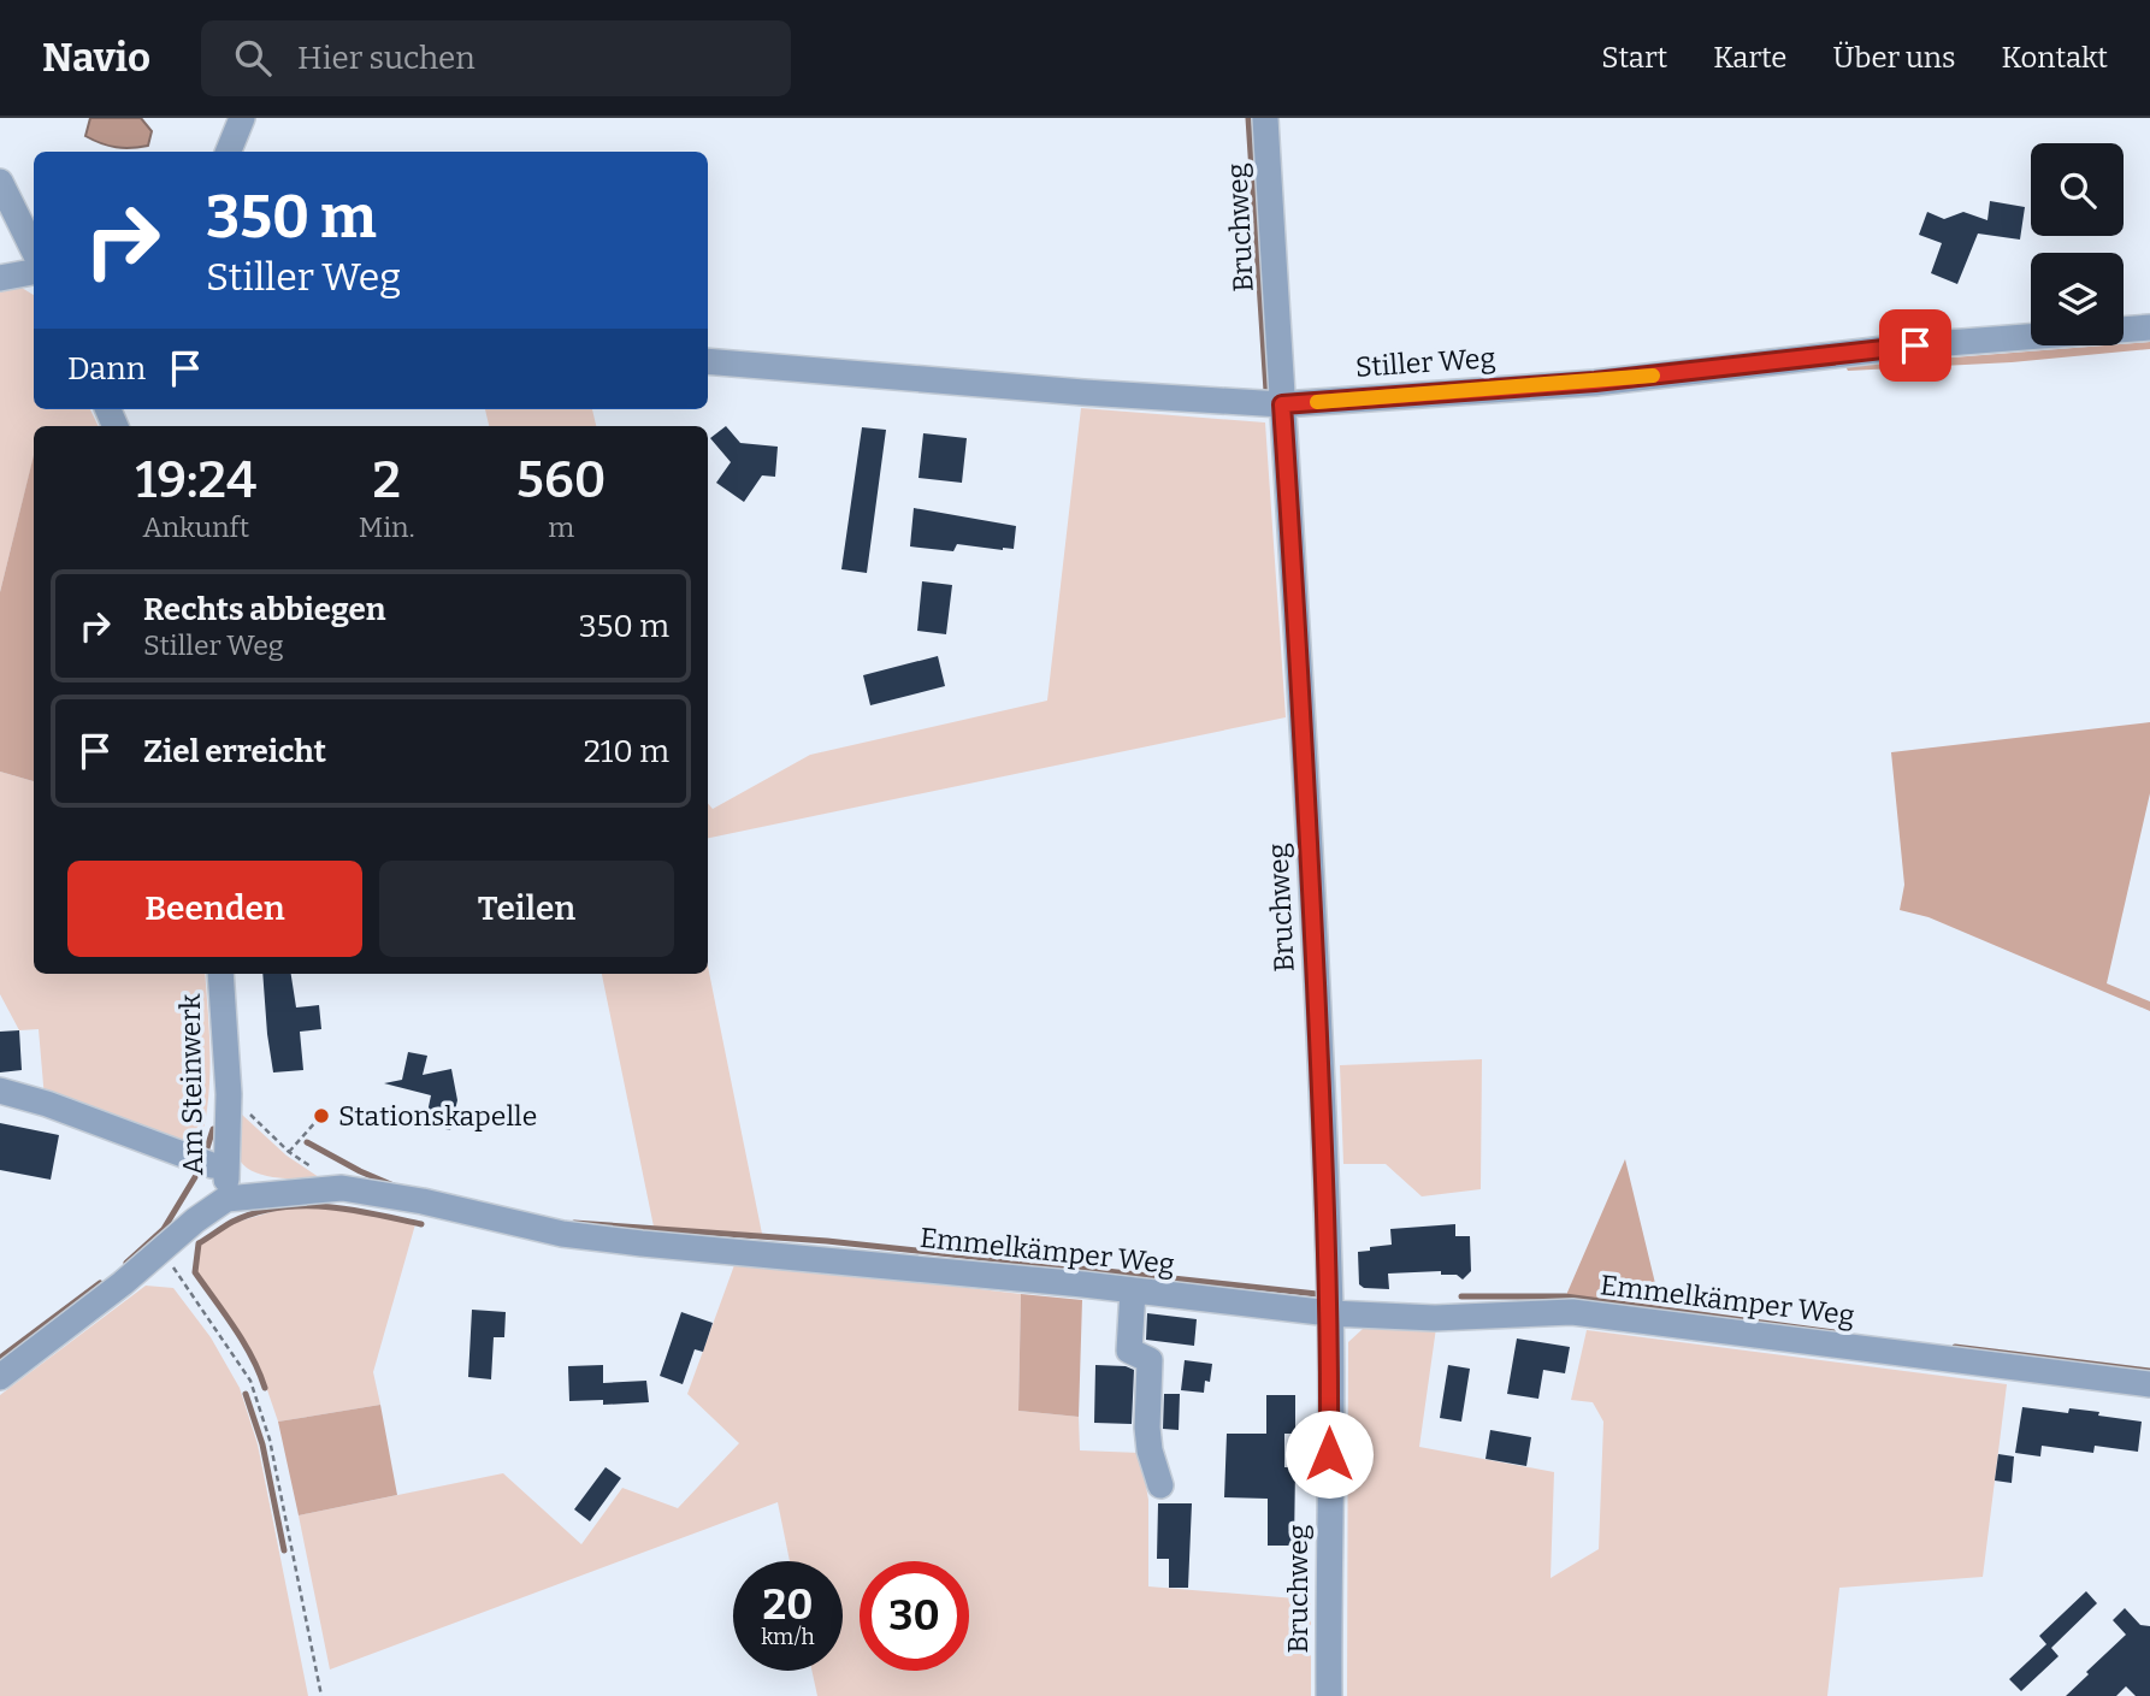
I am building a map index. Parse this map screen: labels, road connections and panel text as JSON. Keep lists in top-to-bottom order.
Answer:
{
  "streets": {
    "street": [
      "Bruchweg",
      "Stiller Weg",
      "Am Steinwerk",
      "Emmelkämper Weg"
    ]
  },
  "crossings": [
    ["Bruchweg", "Stiller Weg"],
    ["Bruchweg", "Emmelkämper Weg"],
    ["Am Steinwerk", "Emmelkämper Weg"]
  ],
  "places": ["Stationskapelle"],
  "page": {
    "header": "Navio",
    "search": "Hier suchen",
    "nav": [
      "Start",
      "Karte",
      "Über uns",
      "Kontakt"
    ],
    "turn": ["350 m", "Stiller Weg"],
    "then": "Dann",
    "eta": [
      "19:24",
      "Ankunft",
      "2",
      "Min.",
      "560",
      "m"
    ],
    "list": [
      {
        "name": "Rechts abbiegen",
        "note": "Stiller Weg",
        "value": "350 m"
      },
      {
        "name": "Ziel erreicht",
        "value": "210 m"
      }
    ],
    "buttons": ["Beenden", "Teilen"],
    "speed": "20 km/h",
    "limit": "30"
  }
}
